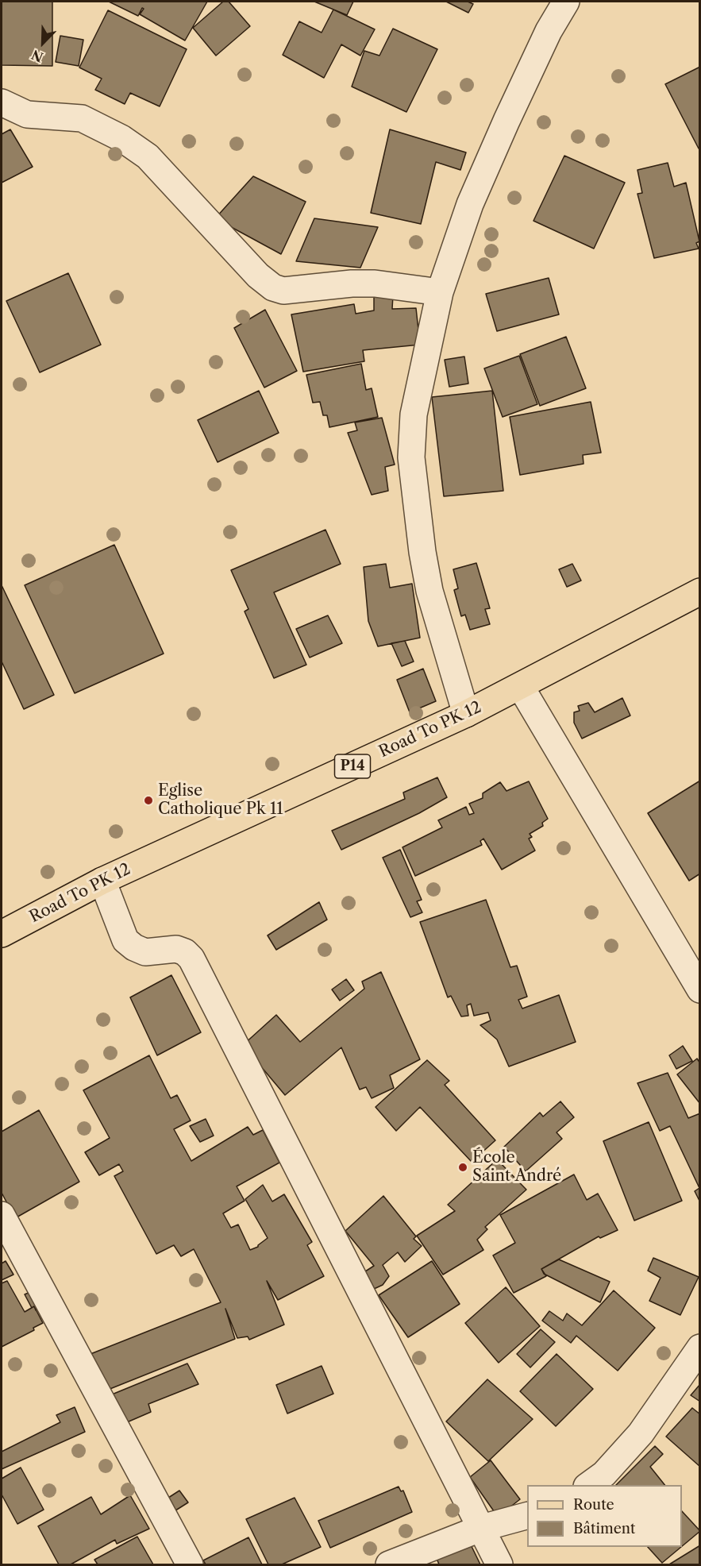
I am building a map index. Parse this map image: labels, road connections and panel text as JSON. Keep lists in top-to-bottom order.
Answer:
{
  "streets": {
    "main road": ["Road To PK 12", "P14"]
  },
  "places": ["Eglise Catholique Pk 11", "École Saint André"],
  "legend": ["Route", "Bâtiment"],
  "north": "bottom left"
}
